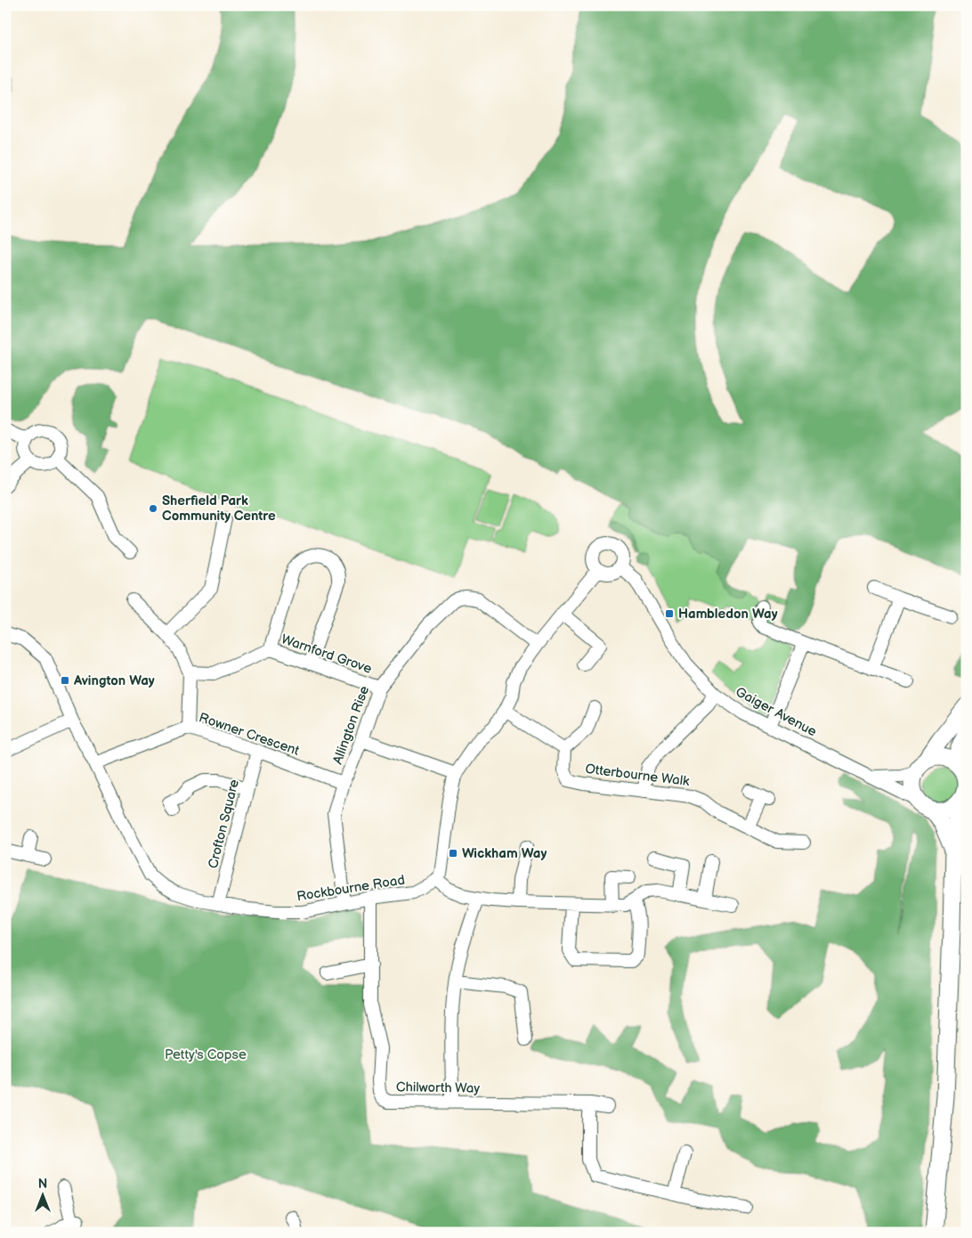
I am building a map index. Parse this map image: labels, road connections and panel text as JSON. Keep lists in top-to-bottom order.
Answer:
{
  "streets": {
    "street": [
      "Warnford Grove",
      "Gaiger Avenue",
      "Allington Rise",
      "Rowner Crescent",
      "Otterbourne Walk",
      "Crofton Square",
      "Rockbourne Road",
      "Chilworth Way"
    ]
  },
  "crossings": [
    ["Warnford Grove", "Allington Rise"],
    ["Allington Rise", "Rowner Crescent"],
    ["Allington Rise", "Rockbourne Road"],
    ["Rowner Crescent", "Crofton Square"],
    ["Rowner Crescent", "Rockbourne Road"],
    ["Crofton Square", "Rockbourne Road"],
    ["Rockbourne Road", "Chilworth Way"]
  ],
  "parks": ["Petty's Copse"],
  "places": {
    "other": ["Sherfield Park Community Centre"],
    "transit": ["Hambledon Way", "Avington Way", "Wickham Way"]
  },
  "north": "top"
}
